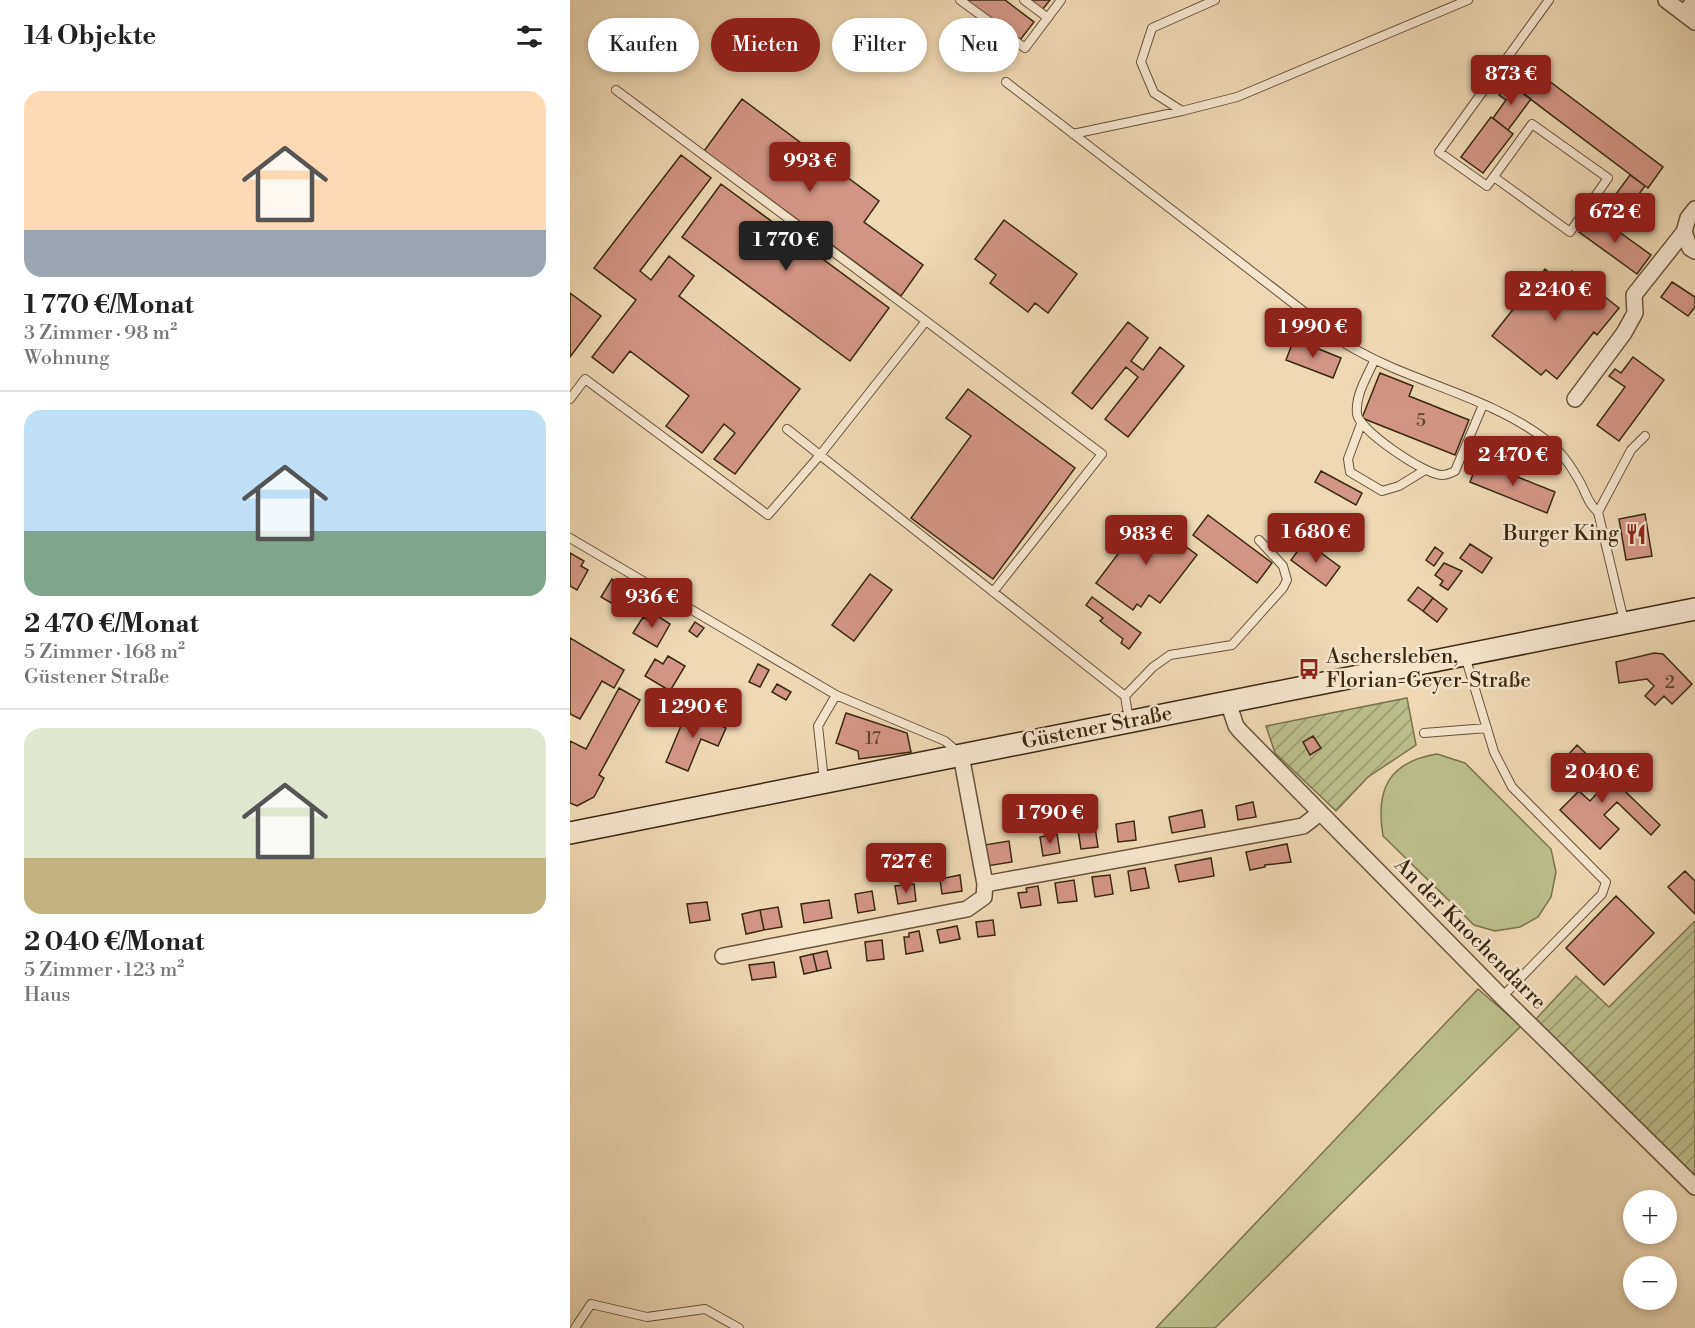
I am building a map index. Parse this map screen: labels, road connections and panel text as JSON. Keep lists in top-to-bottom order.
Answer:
{
  "streets": {
    "main road": ["Güstener Straße"],
    "street": ["An der Knochendarre"]
  },
  "crossings": [
    ["Güstener Straße", "An der Knochendarre"]
  ],
  "places": {
    "restaurant": ["Burger King"],
    "bus stop": ["Aschersleben, Florian-Geyer-Straße"]
  },
  "house_numbers": ["5", "2", "17"],
  "page": {
    "heading": "14 Objekte",
    "chip": [
      "Kaufen",
      "Mieten",
      "Filter",
      "Neu"
    ],
    "price": [
      "873 €",
      "993 €",
      "672 €",
      "1 770 €",
      "2 240 €",
      "1 990 €",
      "2 470 €",
      "1 680 €",
      "983 €",
      "936 €",
      "1 290 €",
      "2 040 €",
      "1 790 €",
      "727 €"
    ],
    "list": [
      {
        "name": "1 770 €/Monat",
        "note": "3 Zimmer · 98 m² · Wohnung"
      },
      {
        "name": "2 470 €/Monat",
        "note": "5 Zimmer · 168 m² · Güstener Straße"
      },
      {
        "name": "2 040 €/Monat",
        "note": "5 Zimmer · 123 m² · Haus"
      }
    ],
    "map_buttons": ["+", "−"]
  }
}
